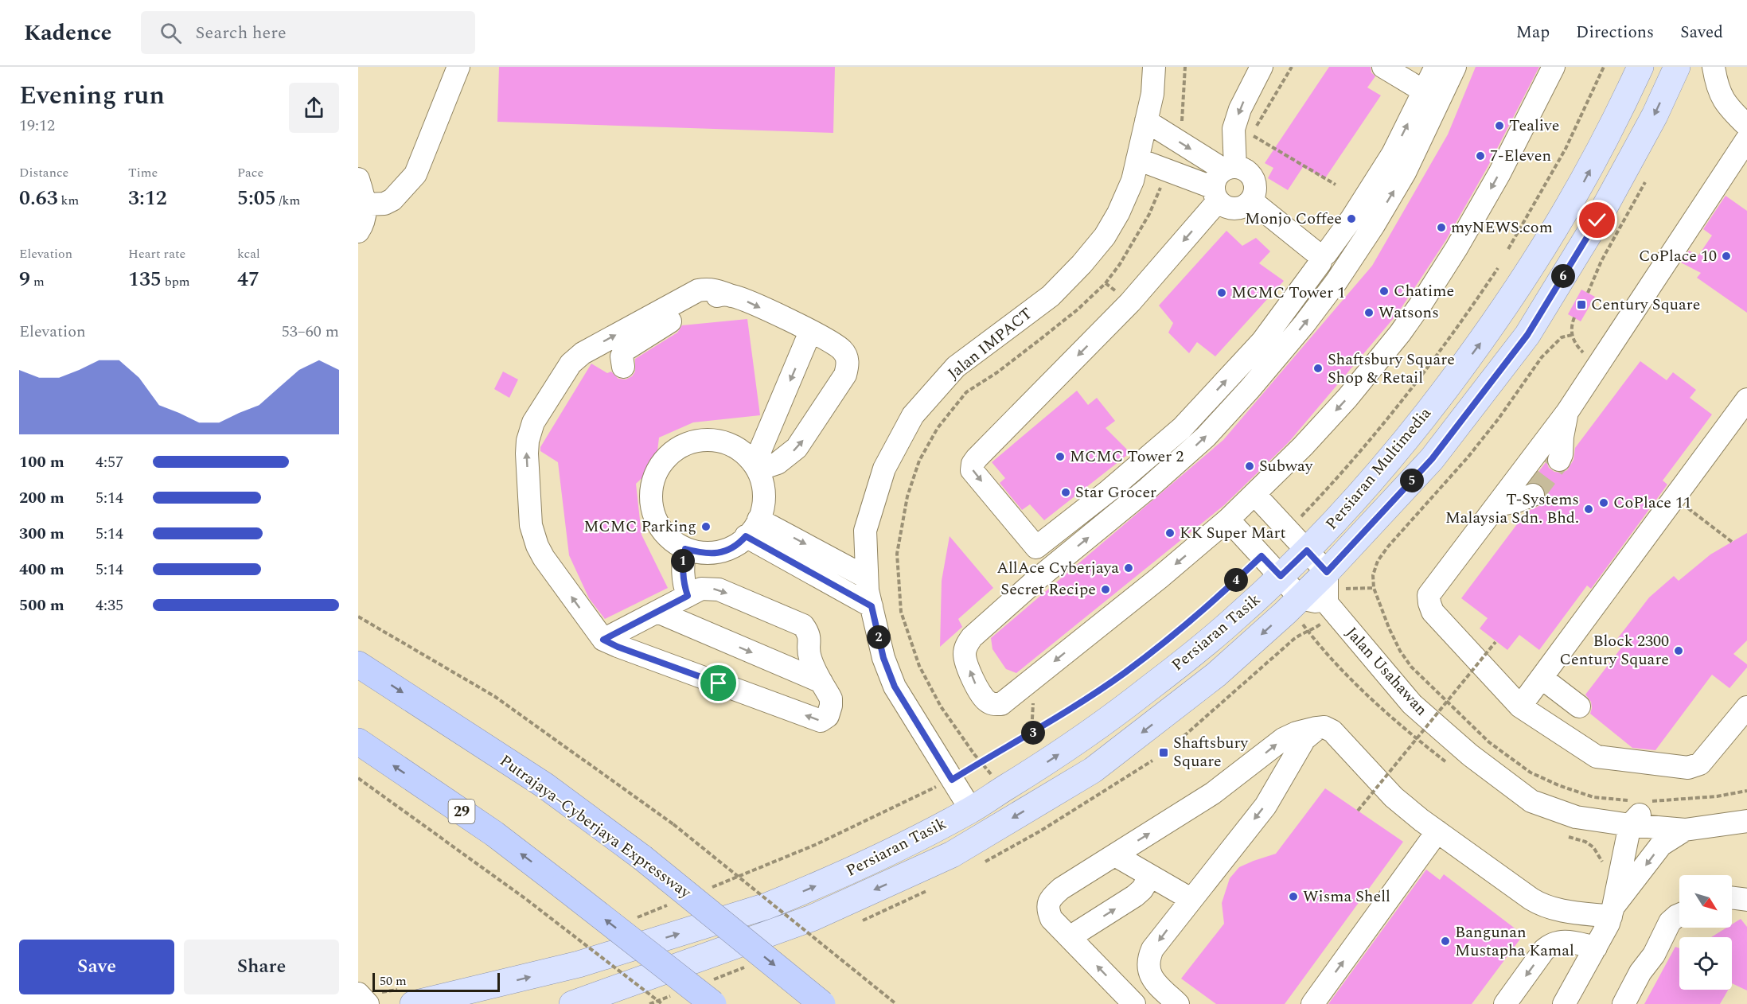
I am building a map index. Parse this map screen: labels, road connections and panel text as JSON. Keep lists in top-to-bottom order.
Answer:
{
  "streets": {
    "highway": ["29", "Putrajaya–Cyberjaya Expressway"],
    "main road": ["Persiaran Multimedia", "Persiaran Tasik"],
    "street": ["Jalan IMPACT", "Jalan Usahawan"]
  },
  "crossings": [
    ["Jalan IMPACT", "Persiaran Tasik"],
    ["Persiaran Multimedia", "Persiaran Tasik"],
    ["Persiaran Multimedia", "Jalan Usahawan"],
    ["Persiaran Tasik", "Jalan Usahawan"]
  ],
  "places": {
    "other": [
      "Tealive",
      "7-Eleven",
      "Monjo Coffee",
      "myNEWS.com",
      "CoPlace 10",
      "Chatime",
      "MCMC Tower 1",
      "Watsons",
      "Shaftsbury Square Shop & Retail",
      "MCMC Tower 2",
      "Subway",
      "Star Grocer",
      "CoPlace 11",
      "T-Systems Malaysia Sdn. Bhd.",
      "MCMC Parking",
      "KK Super Mart",
      "AllAce Cyberjaya",
      "Secret Recipe",
      "Block 2300 Century Square",
      "Wisma Shell",
      "Bangunan Mustapha Kamal"
    ],
    "transit": ["Century Square", "Shaftsbury Square"]
  },
  "scale_bar": "50 m",
  "north": "bottom right",
  "page": {
    "header": "Kadence",
    "search": "Search here",
    "nav": ["Map", "Directions", "Saved"],
    "heading": ["Evening run", "19:12"],
    "stats": [
      ["Distance", "0.63 km"],
      ["Time", "3:12"],
      ["Pace", "5:05 /km"],
      ["Elevation", "9 m"],
      ["Heart rate", "135 bpm"],
      ["kcal", "47"]
    ],
    "pins": [
      "6",
      "5",
      "1",
      "4",
      "2",
      "3"
    ],
    "chart": ["Elevation", "53–60 m"],
    "list": [
      {
        "name": "100 m",
        "note": "4:57"
      },
      {
        "name": "200 m",
        "note": "5:14"
      },
      {
        "name": "300 m",
        "note": "5:14"
      },
      {
        "name": "400 m",
        "note": "5:14"
      },
      {
        "name": "500 m",
        "note": "4:35"
      }
    ],
    "buttons": ["Save", "Share"],
    "scale": "50 m"
  }
}
